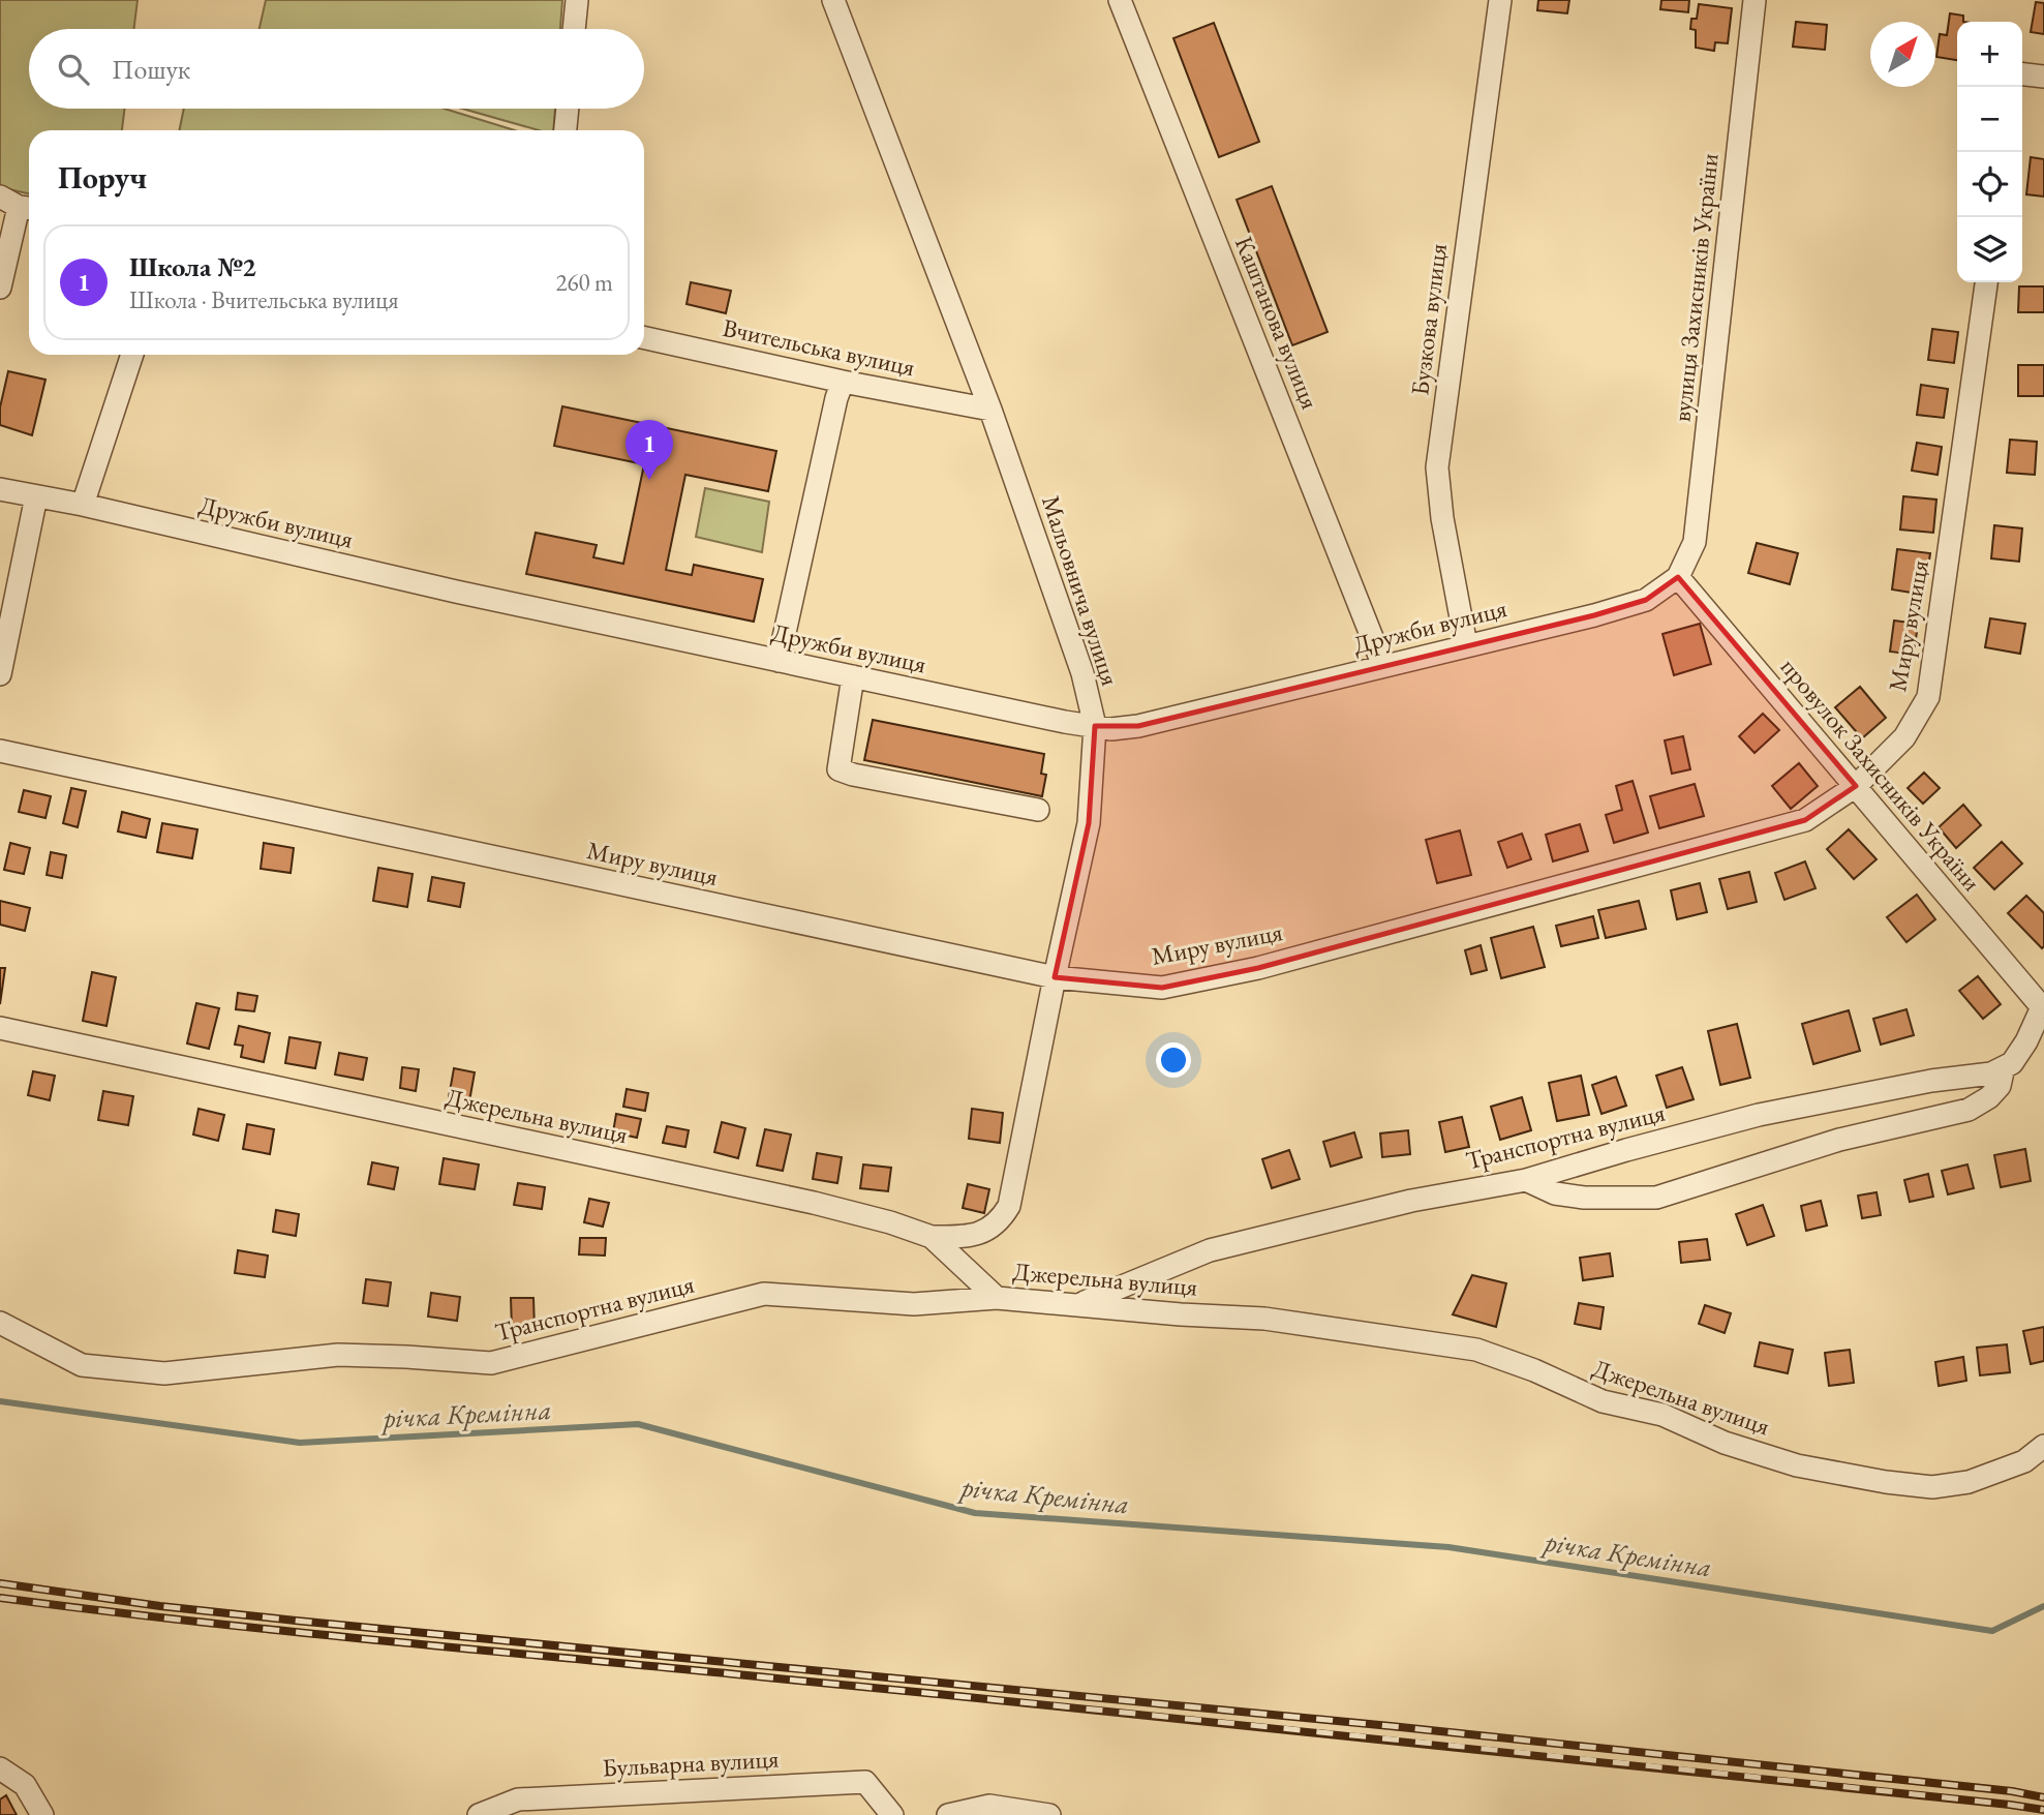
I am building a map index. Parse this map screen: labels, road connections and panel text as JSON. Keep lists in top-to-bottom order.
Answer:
{
  "streets": {
    "street": [
      "вулиця Захисників України",
      "Бузкова вулиця",
      "Каштанова вулиця",
      "Вчительська вулиця",
      "Дружби вулиця",
      "Мальовнича вулиця",
      "Миру вулиця",
      "провулок Захисників України",
      "Джерельна вулиця",
      "Транспортна вулиця",
      "Бульварна вулиця"
    ]
  },
  "crossings": [
    ["вулиця Захисників України", "Дружби вулиця"],
    ["вулиця Захисників України", "провулок Захисників України"],
    ["Бузкова вулиця", "Дружби вулиця"],
    ["Каштанова вулиця", "Дружби вулиця"],
    ["Вчительська вулиця", "Мальовнича вулиця"],
    ["Дружби вулиця", "Мальовнича вулиця"],
    ["Дружби вулиця", "провулок Захисників України"],
    ["Мальовнича вулиця", "Миру вулиця"],
    ["Мальовнича вулиця", "Джерельна вулиця"],
    ["Миру вулиця", "провулок Захисників України"],
    ["Джерельна вулиця", "Транспортна вулиця"]
  ],
  "water": ["річка Кремінна"],
  "north": "top right",
  "page": {
    "map_buttons": ["+", "−"],
    "search": "Пошук",
    "heading": "Поруч",
    "list": [
      {
        "mark": "1",
        "name": "Школа №2",
        "note": "Школа · Вчительська вулиця",
        "value": "260 m"
      }
    ],
    "pins": "1"
  }
}
